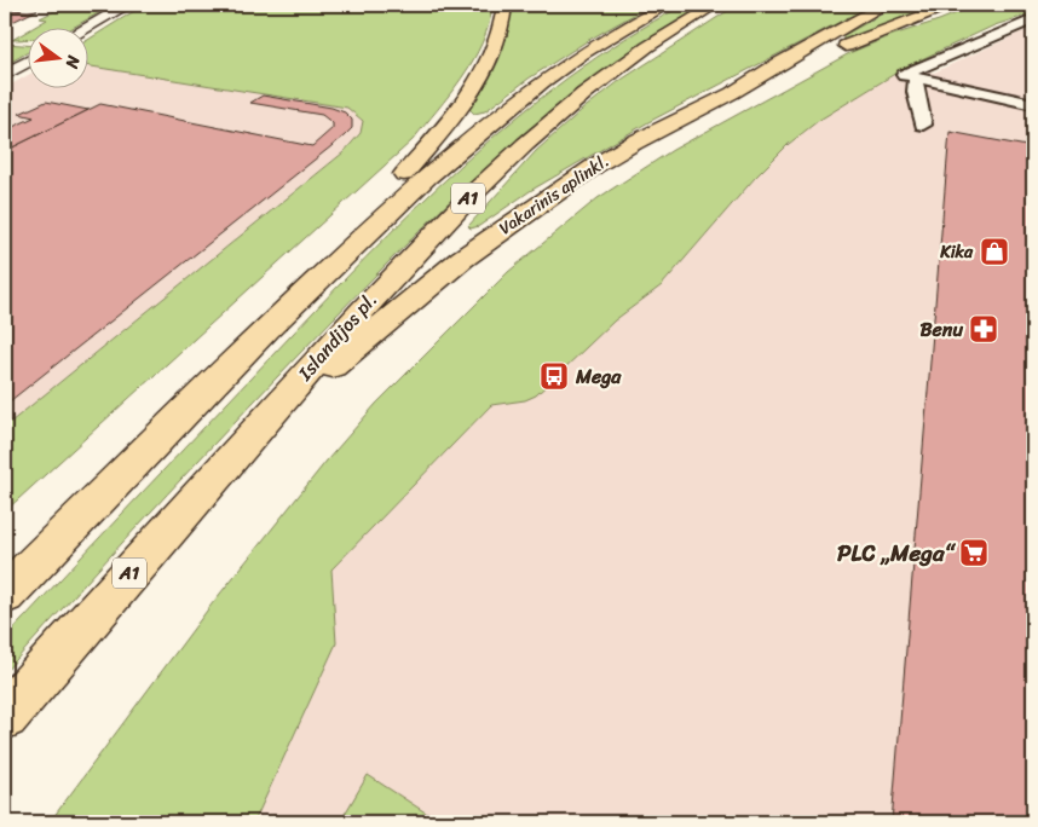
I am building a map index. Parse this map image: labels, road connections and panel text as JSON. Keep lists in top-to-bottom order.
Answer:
{
  "streets": {
    "highway": ["Vakarinis aplinkl.", "A1", "Islandijos pl."]
  },
  "crossings": [
    ["Vakarinis aplinkl.", "Islandijos pl."]
  ],
  "places": {
    "shop": ["Kika"],
    "pharmacy": ["Benu"],
    "bus stop": ["Mega"],
    "supermarket": ["PLC „Mega“"]
  },
  "north": "right"
}
